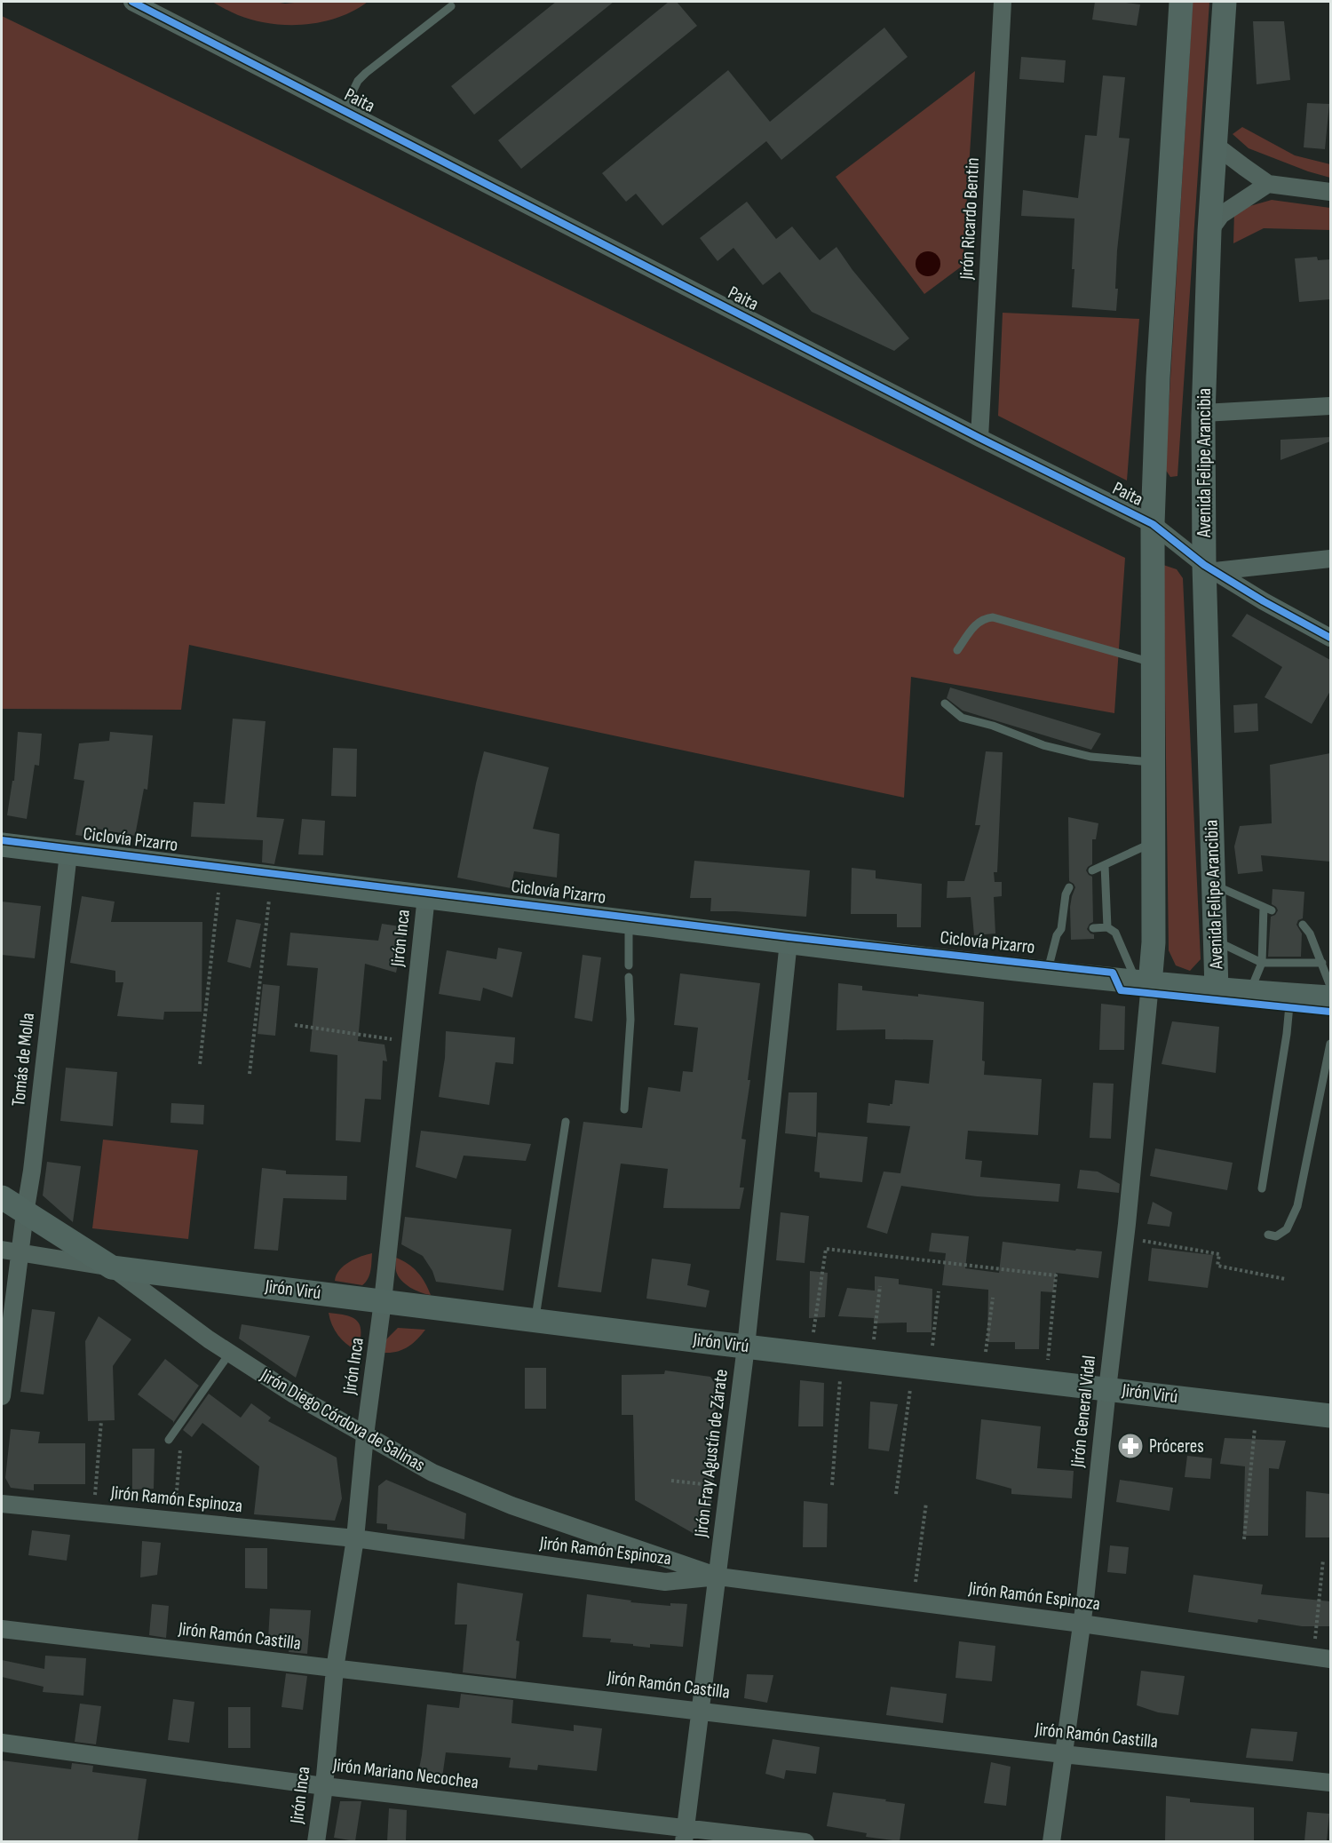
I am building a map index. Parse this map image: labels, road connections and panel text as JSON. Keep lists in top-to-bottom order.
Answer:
{
  "streets": {
    "main road": ["Avenida Felipe Arancibia", "Jirón Virú", "Jirón Diego Córdova de Salinas"],
    "street": [
      "Paita",
      "Jirón Ricardo Bentin",
      "Jirón Inca",
      "Tomás de Molla",
      "Jirón General Vidal",
      "Jirón Fray Agustín de Zárate",
      "Jirón Ramón Espinoza",
      "Jirón Ramón Castilla",
      "Jirón Mariano Necochea"
    ],
    "cycle path": ["Ciclovía Pizarro"]
  },
  "crossings": [
    ["Paita", "Jirón Ricardo Bentin"],
    ["Paita", "Avenida Felipe Arancibia"],
    ["Jirón Inca", "Jirón Virú"],
    ["Jirón Inca", "Jirón Diego Córdova de Salinas"],
    ["Jirón Inca", "Jirón Ramón Espinoza"],
    ["Jirón Inca", "Jirón Ramón Castilla"],
    ["Jirón Inca", "Jirón Mariano Necochea"],
    ["Tomás de Molla", "Jirón Diego Córdova de Salinas"],
    ["Jirón Virú", "Jirón General Vidal"],
    ["Jirón Virú", "Jirón Diego Córdova de Salinas"],
    ["Jirón Virú", "Jirón Fray Agustín de Zárate"],
    ["Jirón General Vidal", "Jirón Ramón Espinoza"],
    ["Jirón General Vidal", "Jirón Ramón Castilla"],
    ["Jirón Diego Córdova de Salinas", "Jirón Fray Agustín de Zárate"],
    ["Jirón Diego Córdova de Salinas", "Jirón Ramón Espinoza"],
    ["Jirón Fray Agustín de Zárate", "Jirón Ramón Espinoza"],
    ["Jirón Fray Agustín de Zárate", "Jirón Ramón Castilla"],
    ["Jirón Fray Agustín de Zárate", "Jirón Mariano Necochea"]
  ],
  "places": {
    "pharmacy": ["Próceres"]
  }
}
